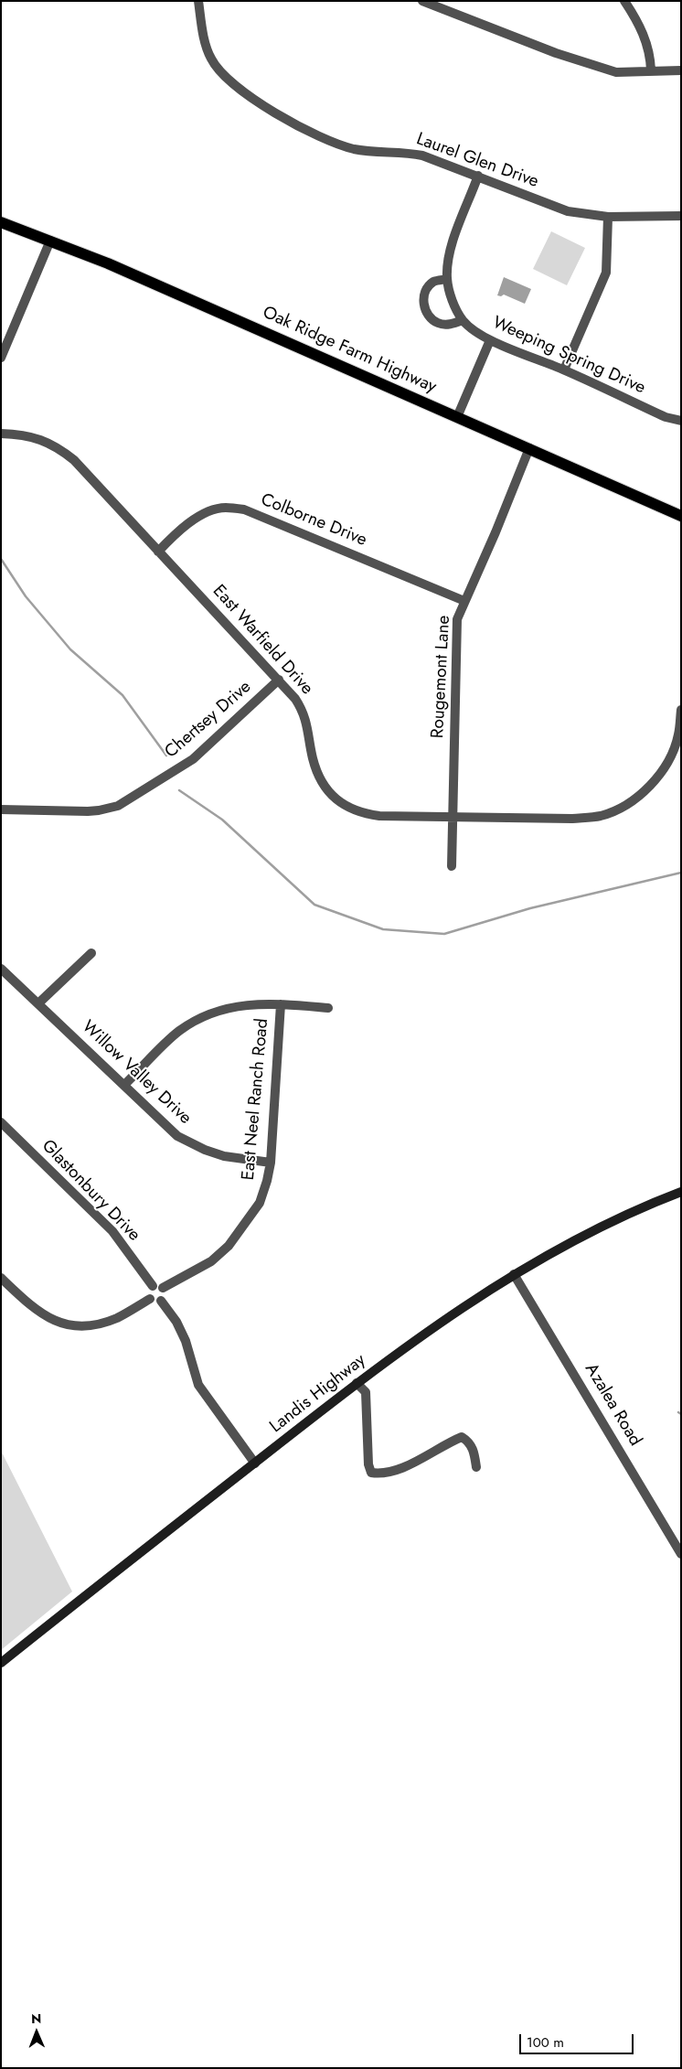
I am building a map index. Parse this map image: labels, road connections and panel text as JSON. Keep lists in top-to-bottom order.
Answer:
{
  "streets": {
    "main road": ["Oak Ridge Farm Highway", "Landis Highway"],
    "street": [
      "Laurel Glen Drive",
      "Weeping Spring Drive",
      "Colborne Drive",
      "East Warfield Drive",
      "Rougemont Lane",
      "Chertsey Drive",
      "Willow Valley Drive",
      "East Neel Ranch Road",
      "Glastonbury Drive",
      "Azalea Road"
    ]
  },
  "crossings": [
    ["Laurel Glen Drive", "Weeping Spring Drive"],
    ["Oak Ridge Farm Highway", "Rougemont Lane"],
    ["Colborne Drive", "East Warfield Drive"],
    ["Colborne Drive", "Rougemont Lane"],
    ["East Warfield Drive", "Rougemont Lane"],
    ["East Warfield Drive", "Chertsey Drive"],
    ["Willow Valley Drive", "East Neel Ranch Road"],
    ["East Neel Ranch Road", "Glastonbury Drive"],
    ["Landis Highway", "Azalea Road"]
  ],
  "scale_bar": "100 m",
  "north": "top"
}
